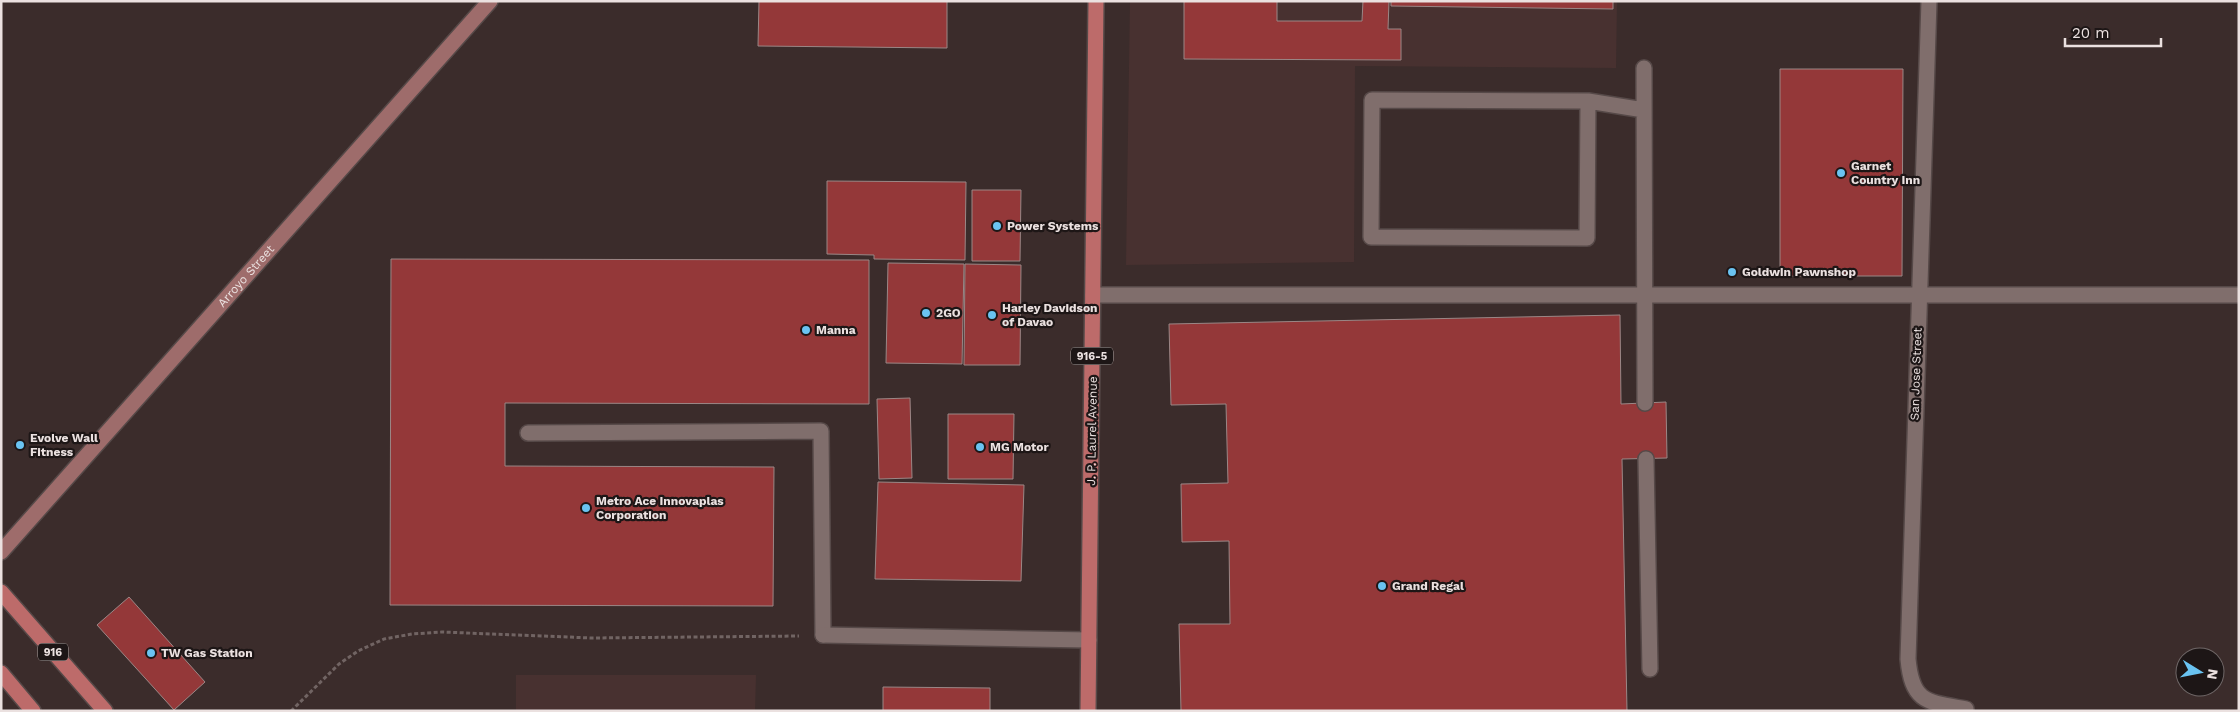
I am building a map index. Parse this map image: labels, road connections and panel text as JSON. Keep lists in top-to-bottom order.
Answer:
{
  "streets": {
    "main road": ["916-5", "J. P. Laurel Avenue", "916"],
    "street": ["Arroyo Street", "San Jose Street"]
  },
  "places": [
    "Garnet Country Inn",
    "Power Systems",
    "Goldwin Pawnshop",
    "2GO",
    "Harley Davidson of Davao",
    "Manna",
    "Evolve Wall Fitness",
    "MG Motor",
    "Metro Ace Innovaplas Corporation",
    "Grand Regal",
    "TW Gas Station"
  ],
  "scale_bar": "20 m",
  "north": "right"
}
